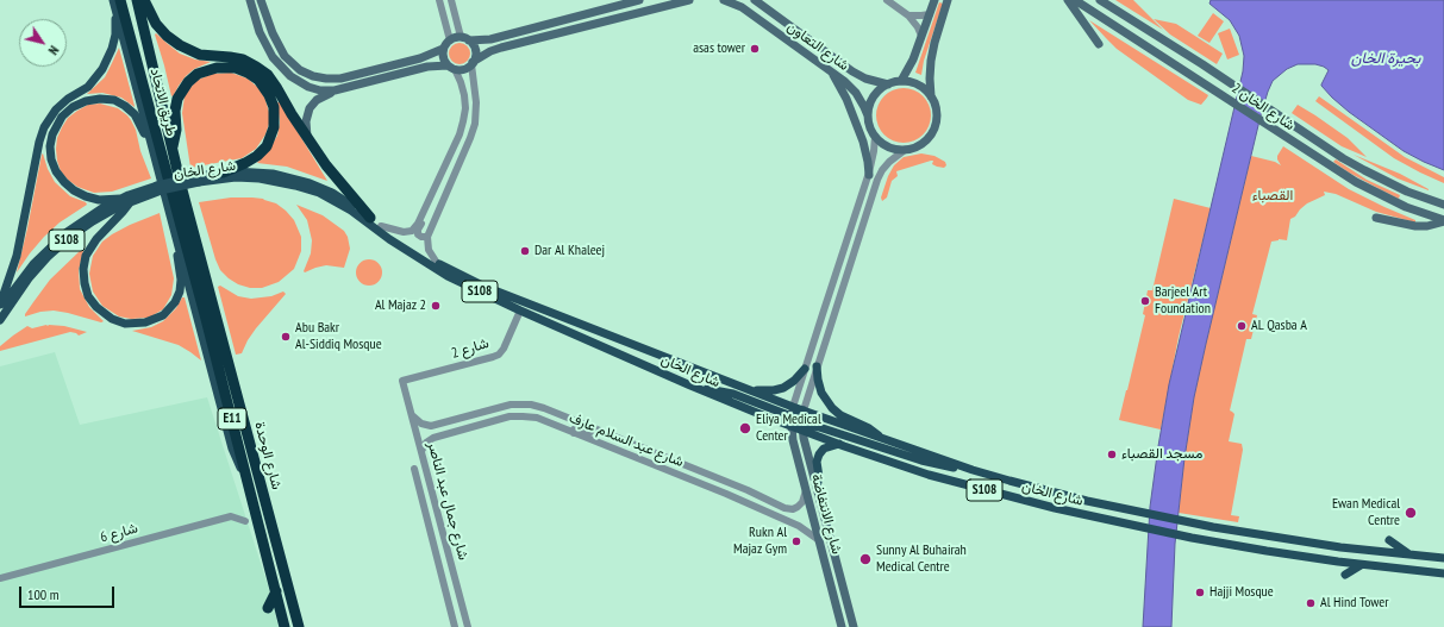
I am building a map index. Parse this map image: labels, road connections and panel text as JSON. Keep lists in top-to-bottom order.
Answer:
{
  "streets": {
    "highway": ["طريق الاتحاد", "E11", "شارع الوحدة"],
    "main road": [
      "شارع التعاون",
      "شارع الخان 2",
      "شارع الخان",
      "S108",
      "شارع الانتفاضة"
    ],
    "street": [
      "شارع 2",
      "شارع عبد السلام عارف",
      "شارع جمال عبد الناصر",
      "شارع 6"
    ]
  },
  "crossings": [
    ["طريق الاتحاد", "شارع الوحدة"],
    ["شارع الخان", "شارع 2"],
    ["شارع الخان", "شارع الانتفاضة"],
    ["شارع 2", "شارع جمال عبد الناصر"],
    ["شارع عبد السلام عارف", "شارع جمال عبد الناصر"],
    ["شارع عبد السلام عارف", "شارع الانتفاضة"]
  ],
  "water": ["بحيرة الخان"],
  "parks": ["القصباء"],
  "places": [
    "asas tower",
    "Dar Al Khaleej",
    "Barjeel Art Foundation",
    "Al Majaz 2",
    "AL Qasba A",
    "Abu Bakr Al-Siddiq Mosque",
    "Eliya Medical Center",
    "مسجد القصباء",
    "Ewan Medical Centre",
    "Rukn Al Majaz Gym",
    "Sunny Al Buhairah Medical Centre",
    "Hajji Mosque",
    "Al Hind Tower"
  ],
  "scale_bar": "100 m",
  "north": "bottom right"
}
